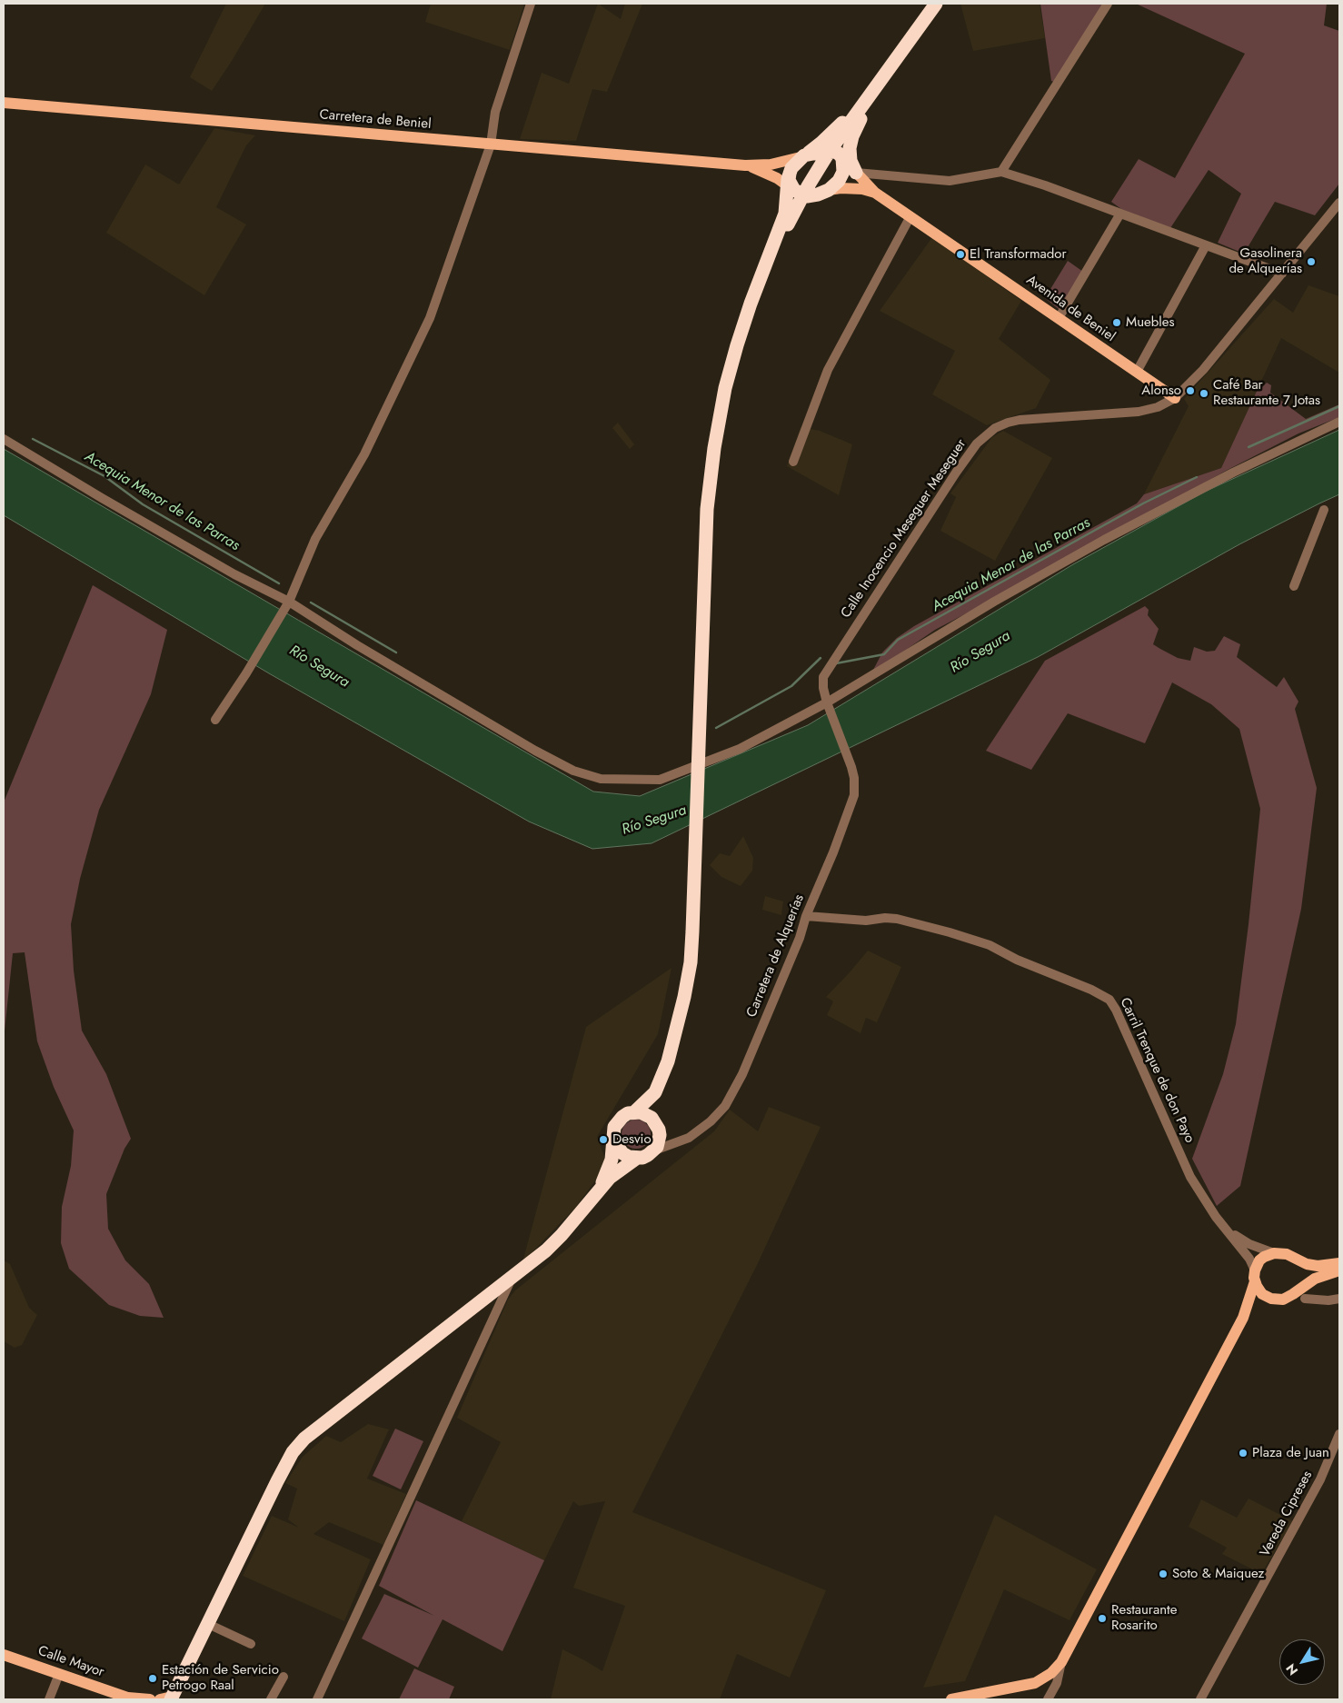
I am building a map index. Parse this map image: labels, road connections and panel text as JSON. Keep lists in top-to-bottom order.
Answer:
{
  "streets": {
    "main road": ["Carretera de Beniel", "Avenida de Beniel", "Calle Mayor"],
    "street": [
      "Calle Inocencio Meseguer Meseguer",
      "Carretera de Alquerías",
      "Carril Trenque de don Payo",
      "Vereda Cipreses"
    ]
  },
  "crossings": [
    ["Avenida de Beniel", "Calle Inocencio Meseguer Meseguer"],
    ["Calle Inocencio Meseguer Meseguer", "Carretera de Alquerías"],
    ["Carretera de Alquerías", "Carril Trenque de don Payo"]
  ],
  "water": ["Acequia Menor de las Parras", "Río Segura"],
  "places": [
    "El Transformador",
    "Gasolinera de Alquerías",
    "Muebles",
    "Alonso",
    "Café Bar Restaurante 7 Jotas",
    "Desvio",
    "Plaza de Juan",
    "Soto & Maiquez",
    "Restaurante Rosarito",
    "Estación de Servicio Petrogo Raal"
  ],
  "north": "bottom left"
}
